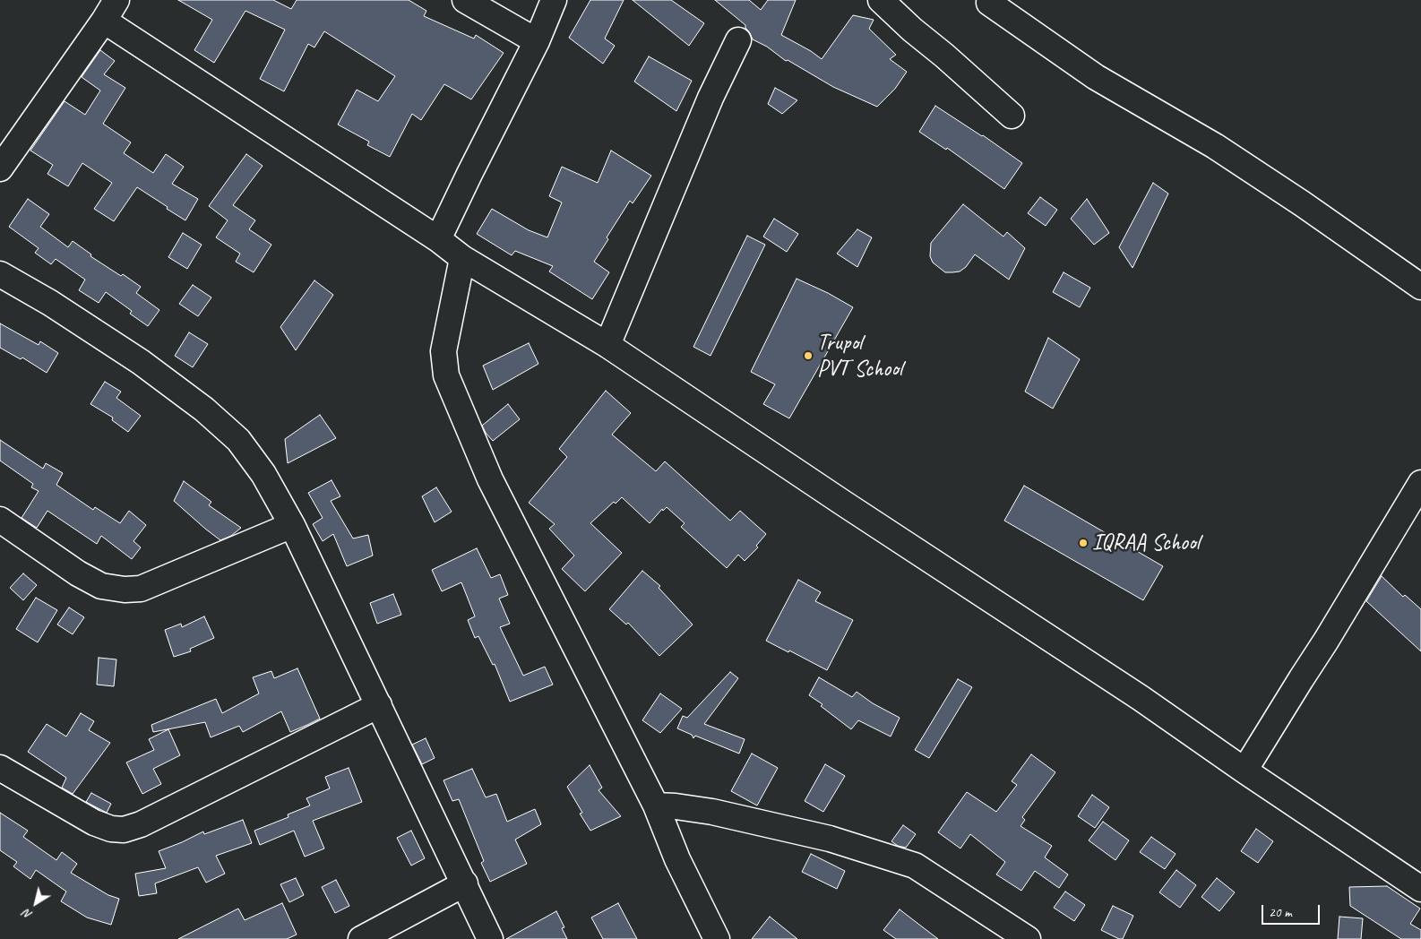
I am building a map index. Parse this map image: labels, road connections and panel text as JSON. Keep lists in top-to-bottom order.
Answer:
{
  "places": ["Trupol PVT School", "IQRAA School"],
  "scale_bar": "20 m",
  "north": "bottom left"
}
